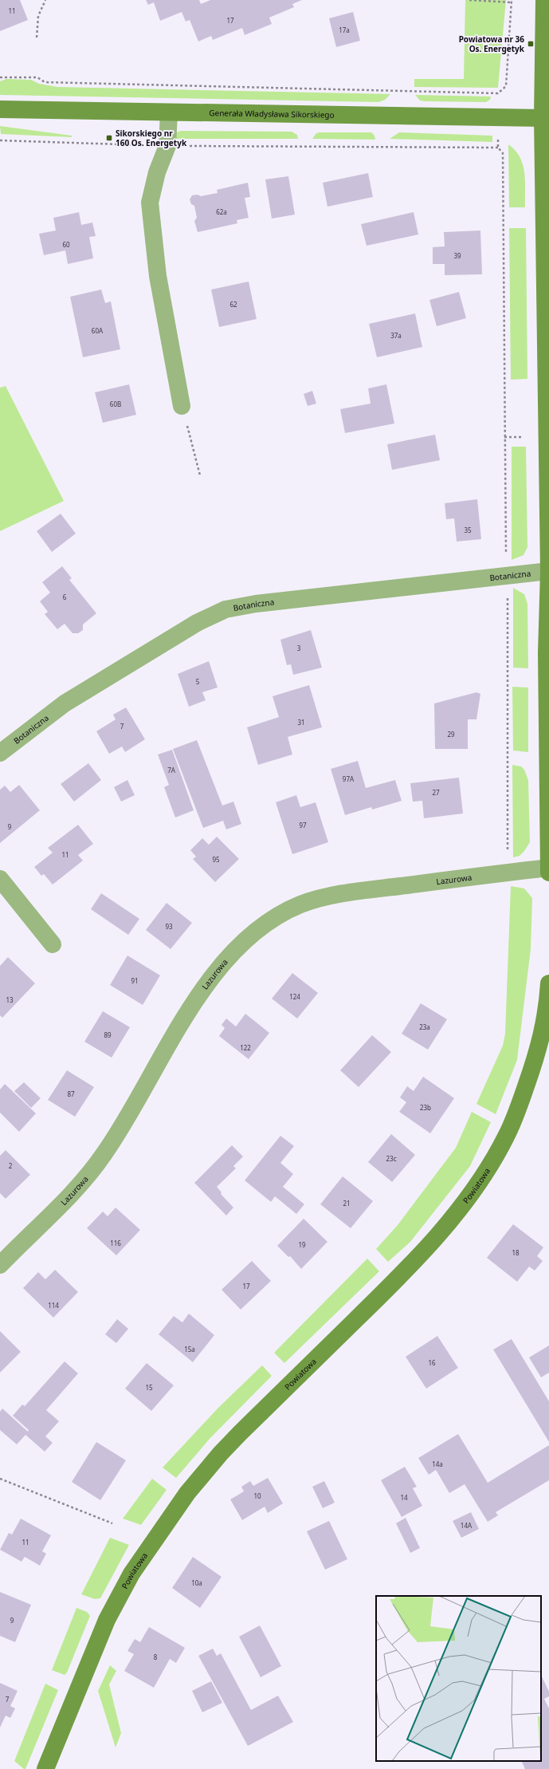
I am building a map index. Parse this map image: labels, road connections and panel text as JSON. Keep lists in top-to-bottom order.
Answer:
{
  "streets": {
    "street": [
      "Generała Władysława Sikorskiego",
      "Botaniczna",
      "Lazurowa",
      "Powiatowa"
    ]
  },
  "places": {
    "transit": ["Powiatowa nr 36 Os. Energetyk", "Sikorskiego nr 160 Os. Energetyk"]
  },
  "house_numbers": [
    "11",
    "17",
    "17a",
    "62a",
    "60",
    "39",
    "62",
    "60A",
    "37a",
    "60B",
    "35",
    "6",
    "3",
    "5",
    "31",
    "7",
    "29",
    "7A",
    "97A",
    "27",
    "97",
    "9",
    "11",
    "95",
    "93",
    "91",
    "124",
    "13",
    "23a",
    "89",
    "122",
    "87",
    "23b",
    "23c",
    "2",
    "21",
    "116",
    "19",
    "18",
    "17",
    "114",
    "15a",
    "16",
    "15",
    "14a",
    "10",
    "14",
    "14A",
    "11",
    "10a",
    "9",
    "8",
    "7"
  ]
}
